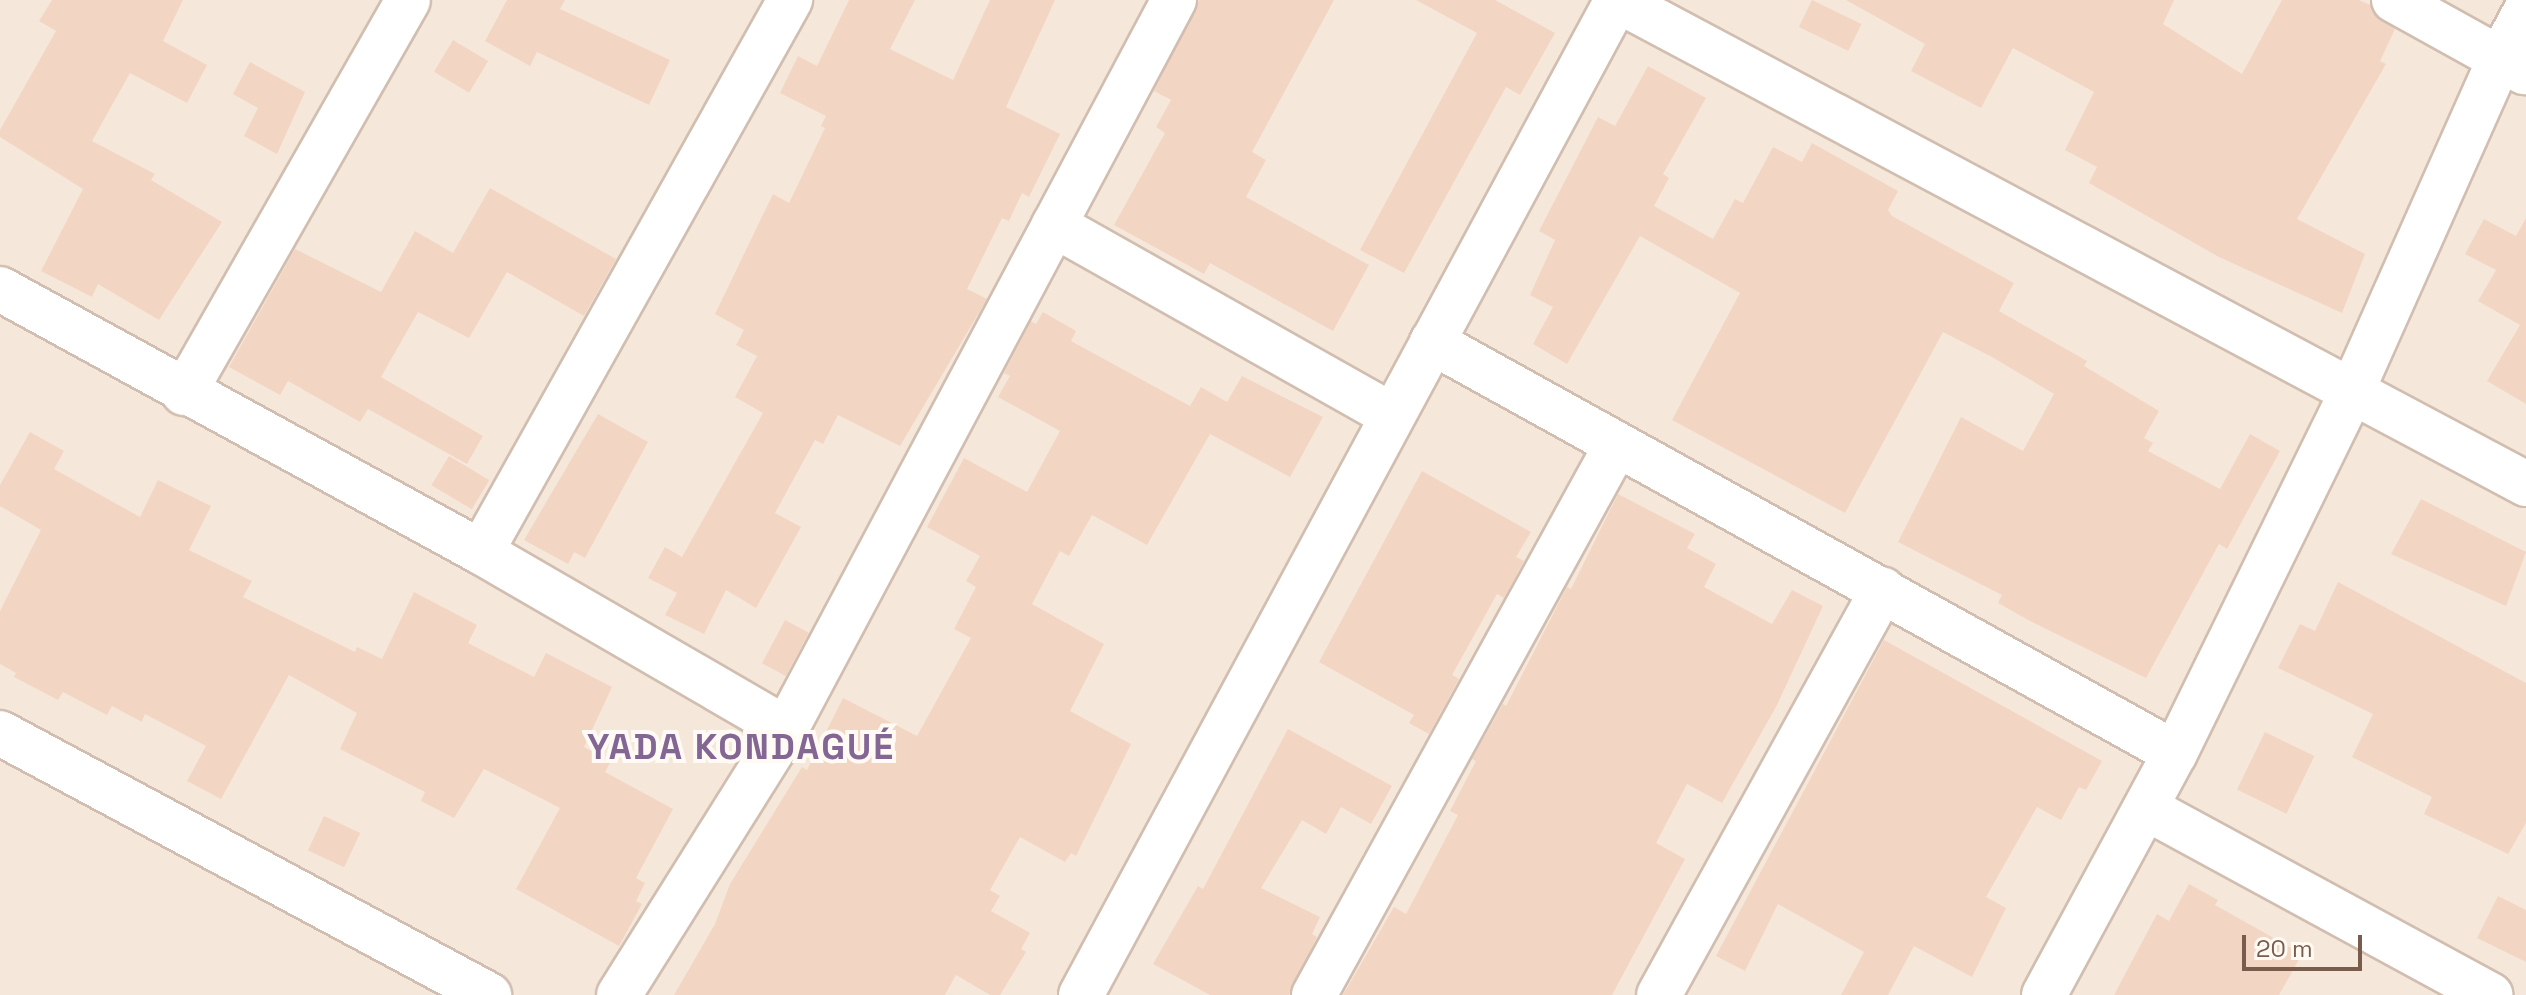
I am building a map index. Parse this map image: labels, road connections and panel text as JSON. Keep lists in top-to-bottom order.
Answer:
{
  "districts": ["YADA KONDAGUÉ"],
  "scale_bar": "20 m"
}
